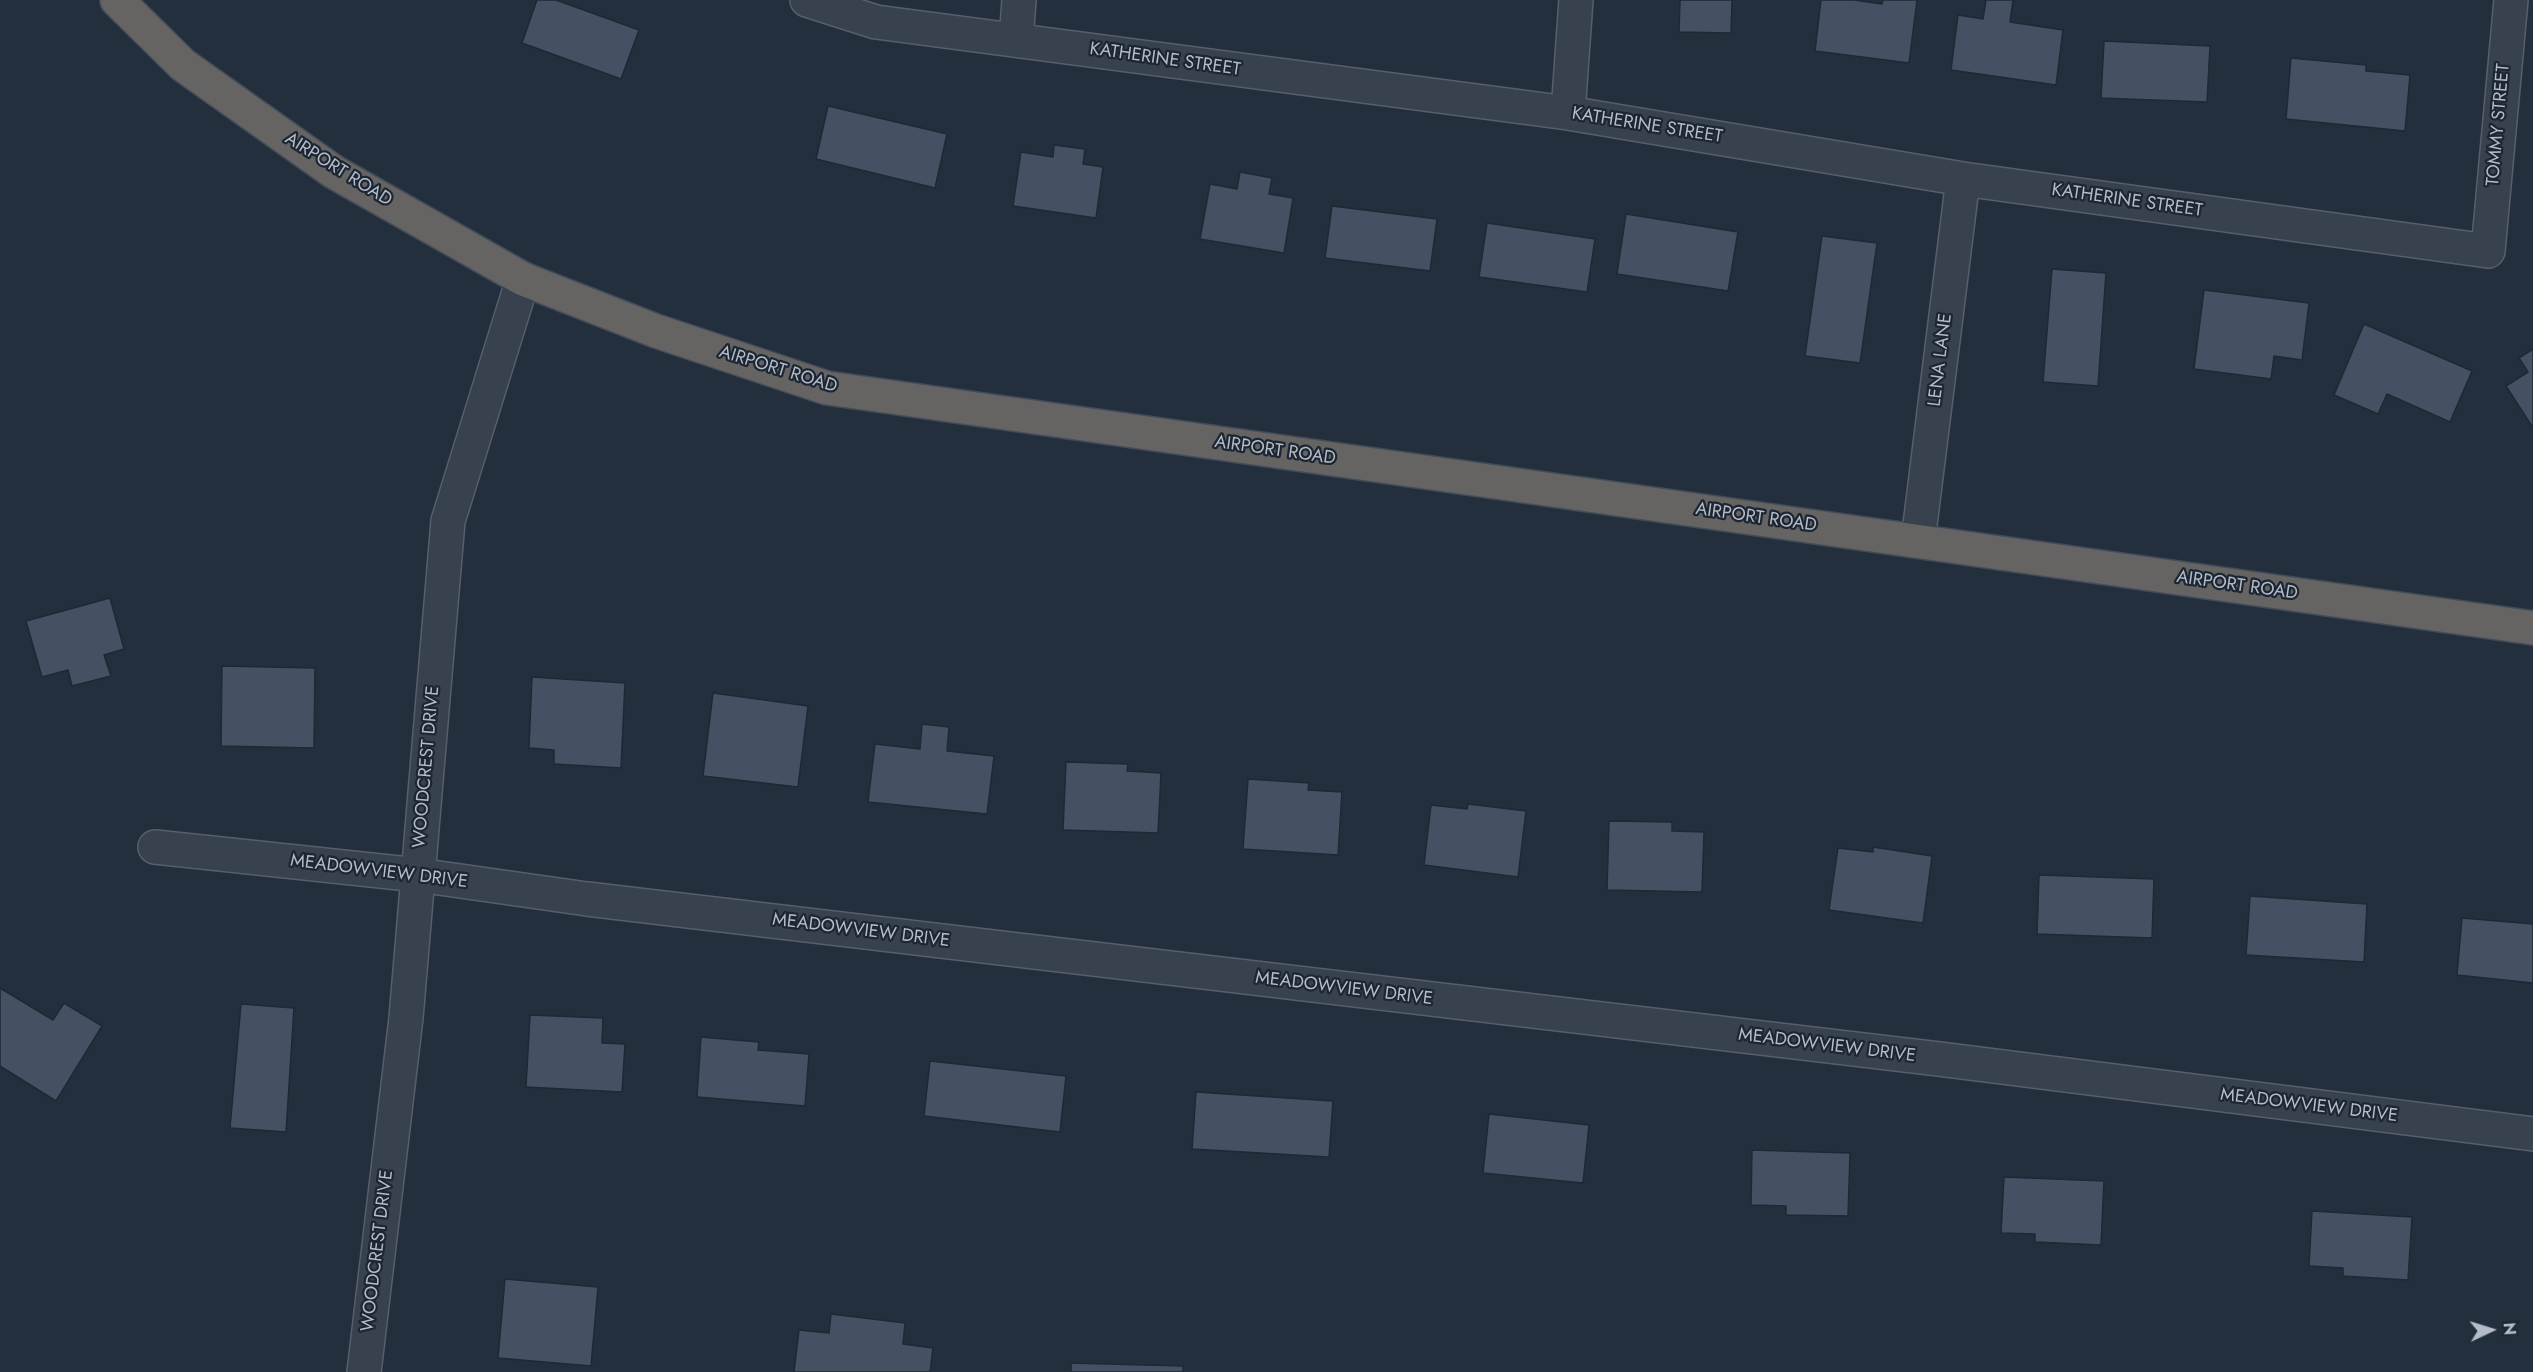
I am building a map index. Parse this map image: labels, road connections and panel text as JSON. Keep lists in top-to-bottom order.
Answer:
{
  "streets": {
    "highway": ["AIRPORT ROAD"],
    "street": [
      "KATHERINE STREET",
      "TOMMY STREET",
      "LENA LANE",
      "WOODCREST DRIVE",
      "MEADOWVIEW DRIVE"
    ]
  },
  "crossings": [
    ["KATHERINE STREET", "TOMMY STREET"],
    ["KATHERINE STREET", "LENA LANE"],
    ["AIRPORT ROAD", "LENA LANE"],
    ["AIRPORT ROAD", "WOODCREST DRIVE"],
    ["WOODCREST DRIVE", "MEADOWVIEW DRIVE"]
  ],
  "north": "right"
}
